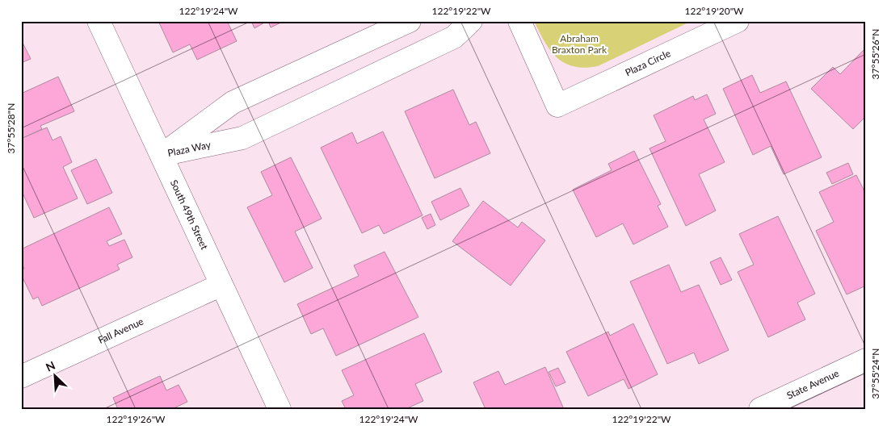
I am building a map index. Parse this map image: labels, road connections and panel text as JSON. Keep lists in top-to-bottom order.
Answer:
{
  "streets": {
    "street": [
      "Plaza Circle",
      "Plaza Way",
      "South 49th Street",
      "Fall Avenue",
      "State Avenue"
    ]
  },
  "crossings": [
    ["Plaza Way", "South 49th Street"],
    ["South 49th Street", "Fall Avenue"]
  ],
  "parks": ["Abraham Braxton Park"],
  "north": "top left",
  "coordinates": [
    "122°19'24\"W",
    "122°19'22\"W",
    "122°19'20\"W",
    "37°55'26\"N",
    "37°55'28\"N",
    "37°55'24\"N",
    "122°19'26\"W"
  ]
}
